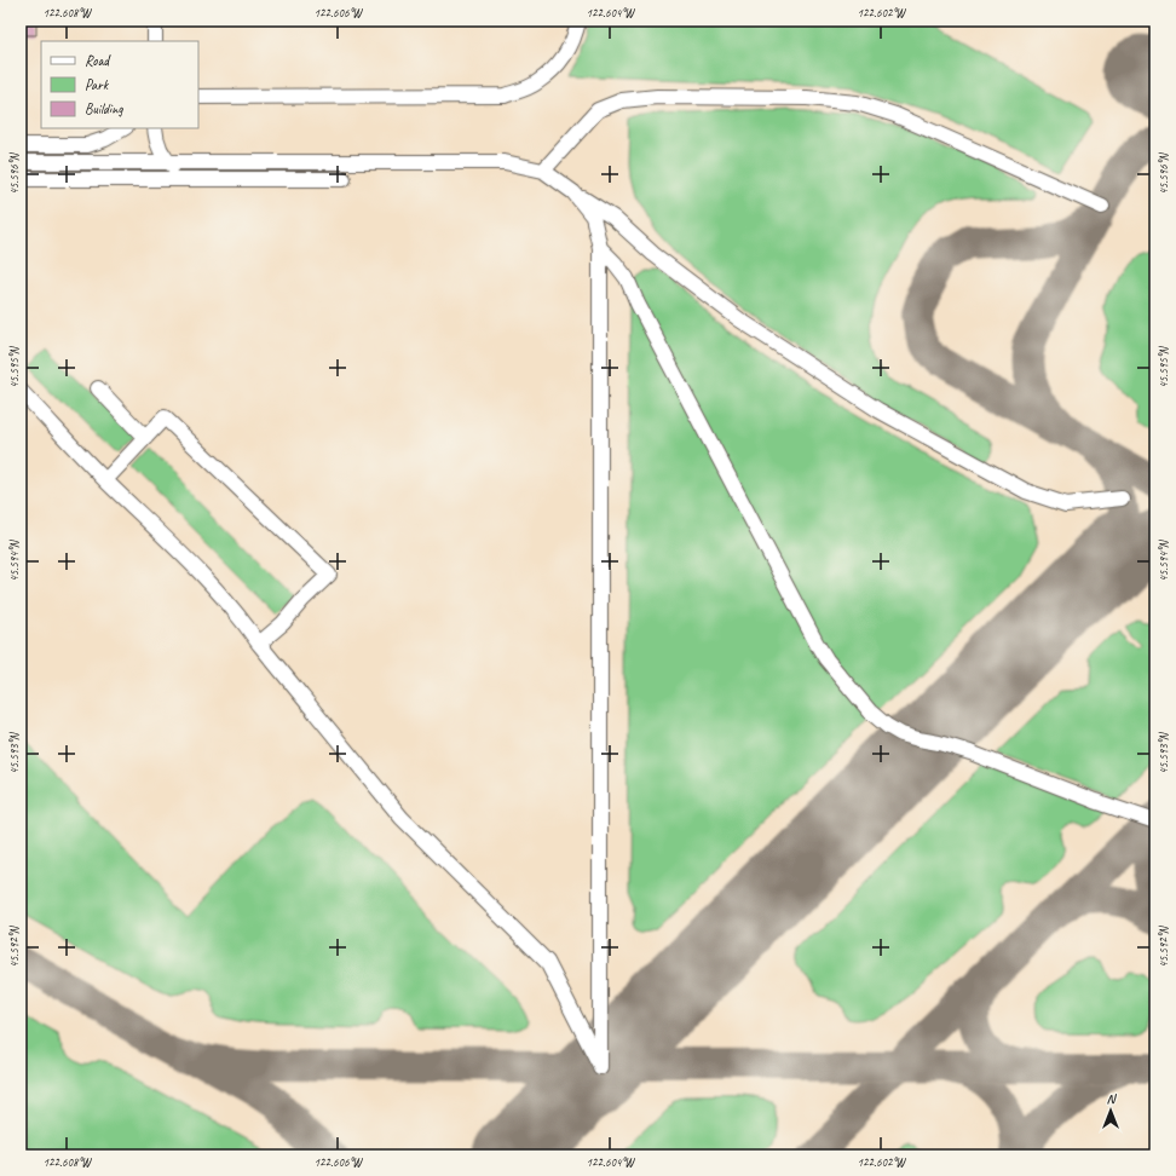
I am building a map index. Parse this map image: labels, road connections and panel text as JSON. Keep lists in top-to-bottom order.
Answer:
{
  "legend": ["Road", "Park", "Building"],
  "north": "top",
  "coordinates": [
    "122.608°W",
    "122.606°W",
    "122.604°W",
    "122.602°W",
    "45.596°N",
    "45.595°N",
    "45.594°N",
    "45.593°N",
    "45.592°N"
  ]
}
